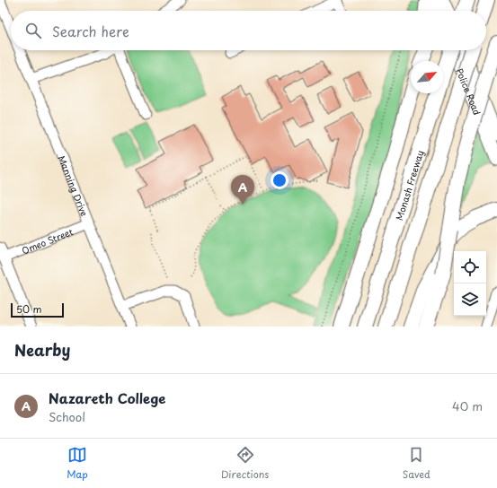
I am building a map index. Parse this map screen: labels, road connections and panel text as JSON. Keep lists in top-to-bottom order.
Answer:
{
  "streets": {
    "highway": ["Monash Freeway"],
    "main road": ["Police Road"],
    "street": ["Manning Drive", "Omeo Street"]
  },
  "crossings": [
    ["Manning Drive", "Omeo Street"]
  ],
  "scale_bar": "50 m",
  "north": "top right",
  "page": {
    "search": "Search here",
    "pins": "A",
    "scale": "50 m",
    "heading": "Nearby",
    "list": [
      {
        "mark": "A",
        "name": "Nazareth College",
        "note": "School",
        "value": "40 m"
      }
    ],
    "nav": ["Map", "Directions", "Saved"]
  }
}
